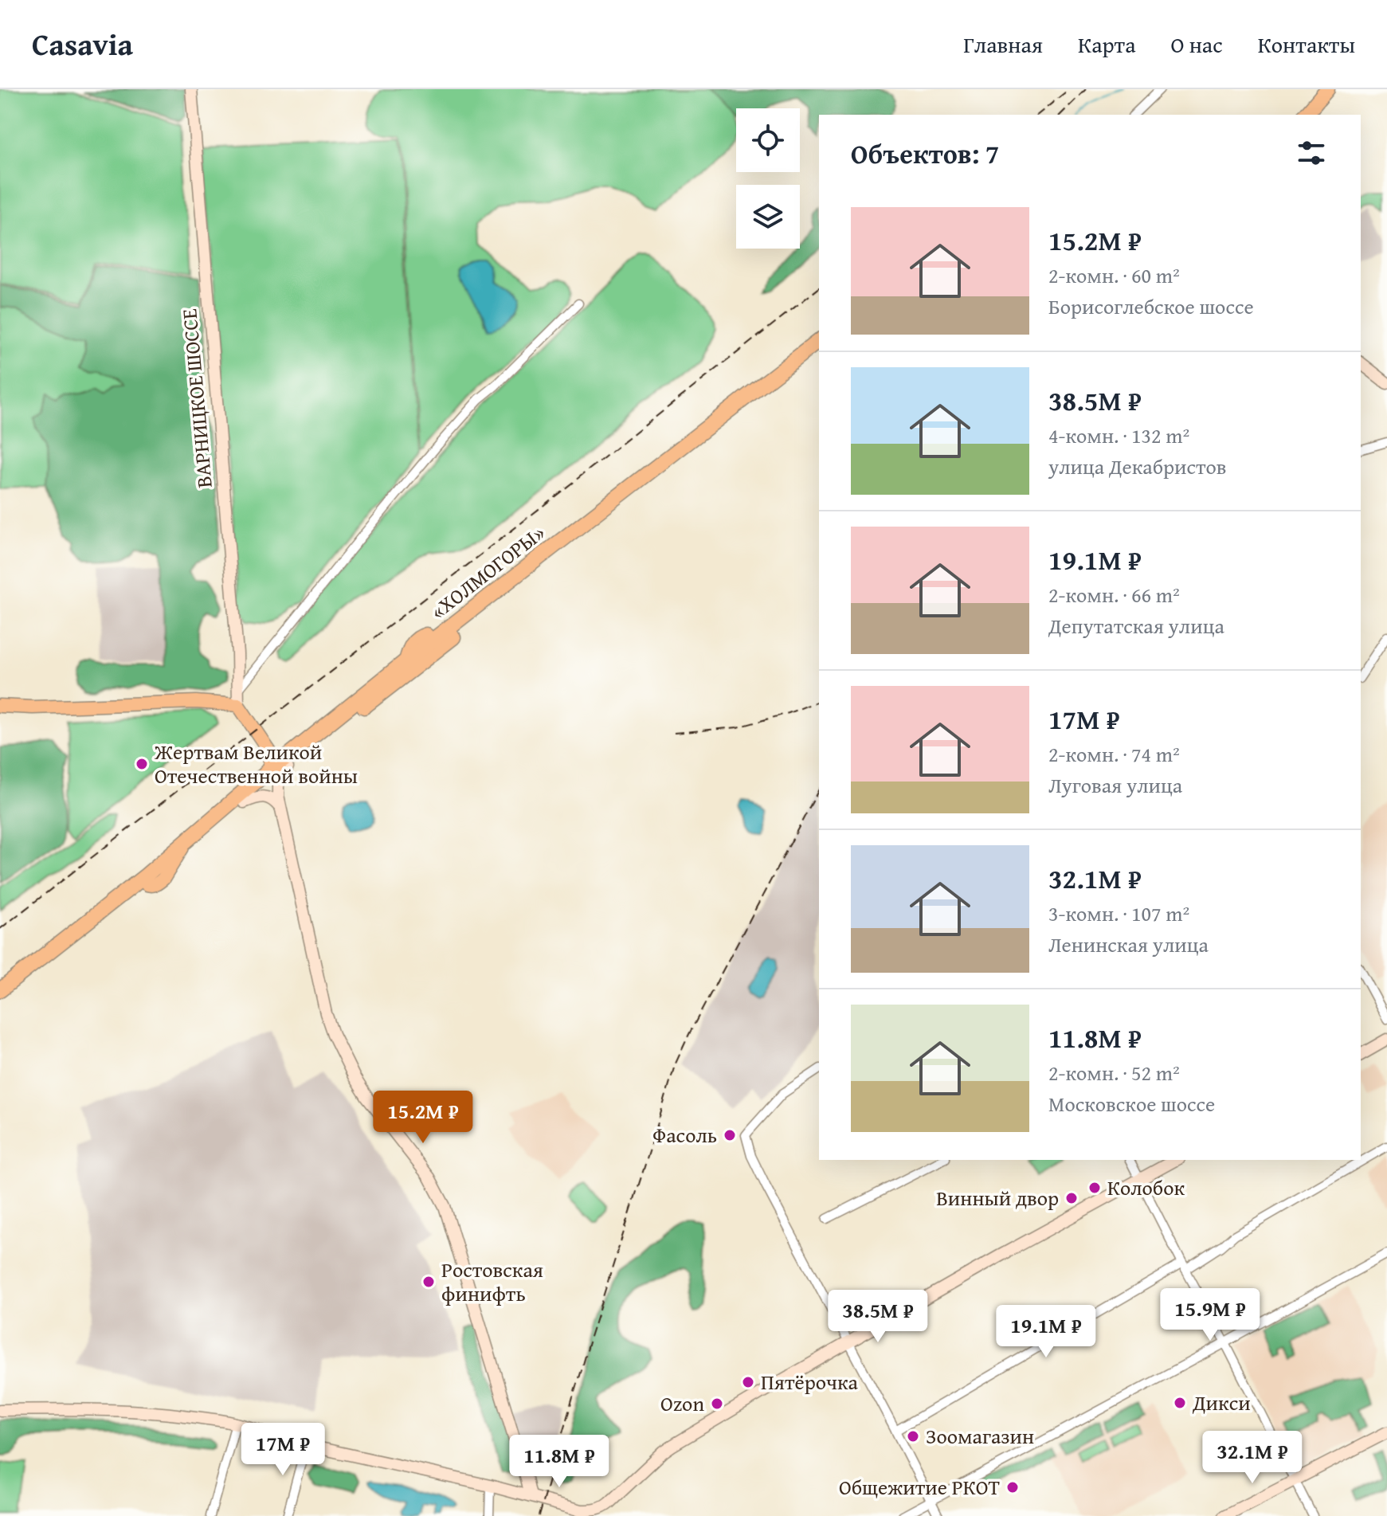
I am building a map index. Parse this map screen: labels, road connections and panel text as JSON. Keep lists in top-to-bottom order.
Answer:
{
  "streets": {
    "highway": ["«ХОЛМОГОРЫ»"],
    "street": ["ВАРНИЦКОЕ ШОССЕ"]
  },
  "places": [
    "Жертвам Великой Отечественной войны",
    "Фасоль",
    "Колобок",
    "Винный двор",
    "Ростовская финифть",
    "Пятёрочка",
    "Дикси",
    "Ozon",
    "Зоомагазин",
    "Общежитие РКОТ"
  ],
  "page": {
    "header": "Casavia",
    "nav": [
      "Главная",
      "Карта",
      "О нас",
      "Контакты"
    ],
    "heading": "Объектов: 7",
    "list": [
      {
        "name": "15.2M ₽",
        "note": "2-комн. · 60 m² · Борисоглебское шоссе"
      },
      {
        "name": "38.5M ₽",
        "note": "4-комн. · 132 m² · улица Декабристов"
      },
      {
        "name": "19.1M ₽",
        "note": "2-комн. · 66 m² · Депутатская улица"
      },
      {
        "name": "17M ₽",
        "note": "2-комн. · 74 m² · Луговая улица"
      },
      {
        "name": "32.1M ₽",
        "note": "3-комн. · 107 m² · Ленинская улица"
      },
      {
        "name": "11.8M ₽",
        "note": "2-комн. · 52 m² · Московское шоссе"
      }
    ],
    "price": [
      "15.2M ₽",
      "15.9M ₽",
      "38.5M ₽",
      "19.1M ₽",
      "17M ₽",
      "32.1M ₽",
      "11.8M ₽"
    ]
  }
}
